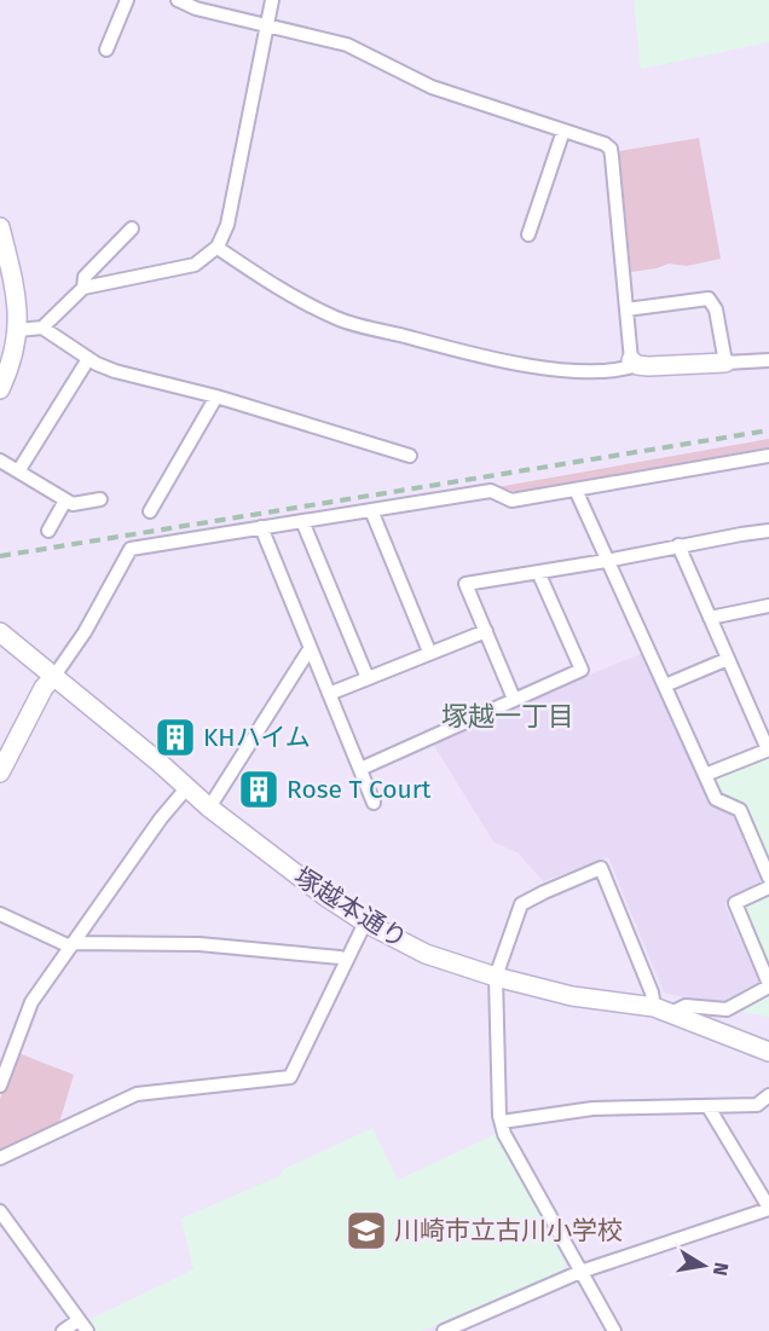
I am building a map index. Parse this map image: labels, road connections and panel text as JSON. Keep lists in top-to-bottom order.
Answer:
{
  "streets": {
    "street": ["塚越本通り"]
  },
  "districts": ["塚越一丁目"],
  "places": {
    "building": ["KHハイム", "Rose T Court"],
    "school or university": ["川崎市立古川小学校"]
  },
  "north": "right"
}
